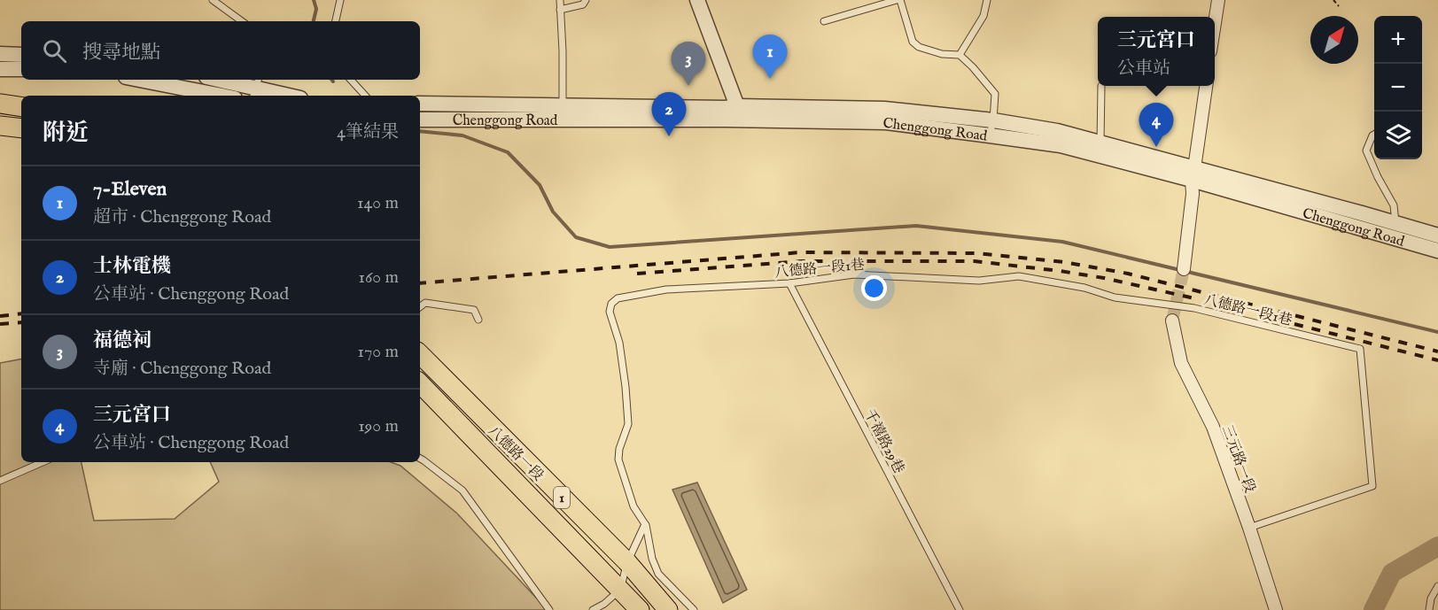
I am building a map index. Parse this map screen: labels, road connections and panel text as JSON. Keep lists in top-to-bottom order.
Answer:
{
  "streets": {
    "main road": ["八德路一段", "1"],
    "street": ["Chenggong Road", "三元路一段"],
    "lane": ["八德路一段1巷", "千禧路29巷"]
  },
  "crossings": [
    ["八德路一段1巷", "千禧路29巷"],
    ["八德路一段1巷", "三元路一段"]
  ],
  "north": "top right",
  "page": {
    "map_buttons": ["+", "−"],
    "popup": ["三元宮口", "公車站"],
    "search": "搜尋地點",
    "pins": [
      "1",
      "3",
      "2",
      "4"
    ],
    "heading": ["附近", "4筆結果"],
    "list": [
      {
        "mark": "1",
        "name": "7-Eleven",
        "note": "超市 · Chenggong Road",
        "value": "140 m"
      },
      {
        "mark": "2",
        "name": "士林電機",
        "note": "公車站 · Chenggong Road",
        "value": "160 m"
      },
      {
        "mark": "3",
        "name": "福德祠",
        "note": "寺廟 · Chenggong Road",
        "value": "170 m"
      },
      {
        "mark": "4",
        "name": "三元宮口",
        "note": "公車站 · Chenggong Road",
        "value": "190 m"
      }
    ]
  }
}
